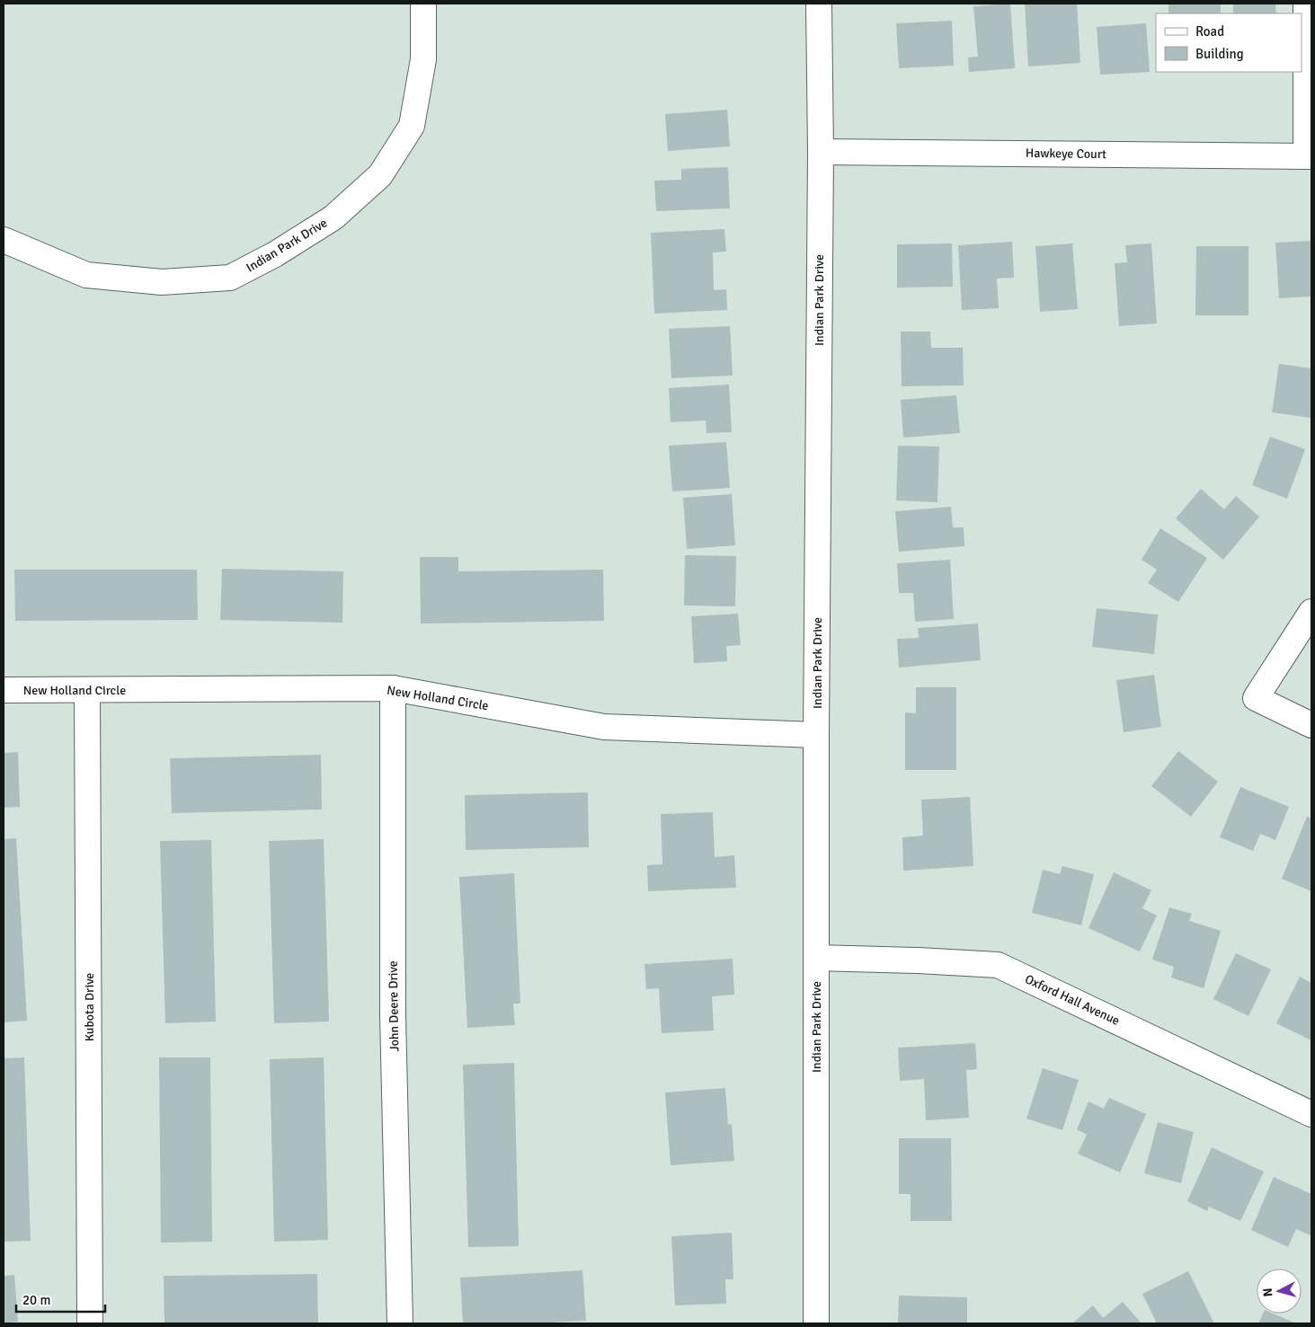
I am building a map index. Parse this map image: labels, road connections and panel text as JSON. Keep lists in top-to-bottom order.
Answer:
{
  "streets": {
    "street": [
      "Hawkeye Court",
      "Indian Park Drive",
      "New Holland Circle",
      "Oxford Hall Avenue",
      "John Deere Drive",
      "Kubota Drive"
    ]
  },
  "crossings": [
    ["Hawkeye Court", "Indian Park Drive"],
    ["Indian Park Drive", "New Holland Circle"],
    ["Indian Park Drive", "Oxford Hall Avenue"],
    ["New Holland Circle", "John Deere Drive"],
    ["New Holland Circle", "Kubota Drive"]
  ],
  "legend": ["Road", "Building"],
  "scale_bar": "20 m",
  "north": "left"
}
